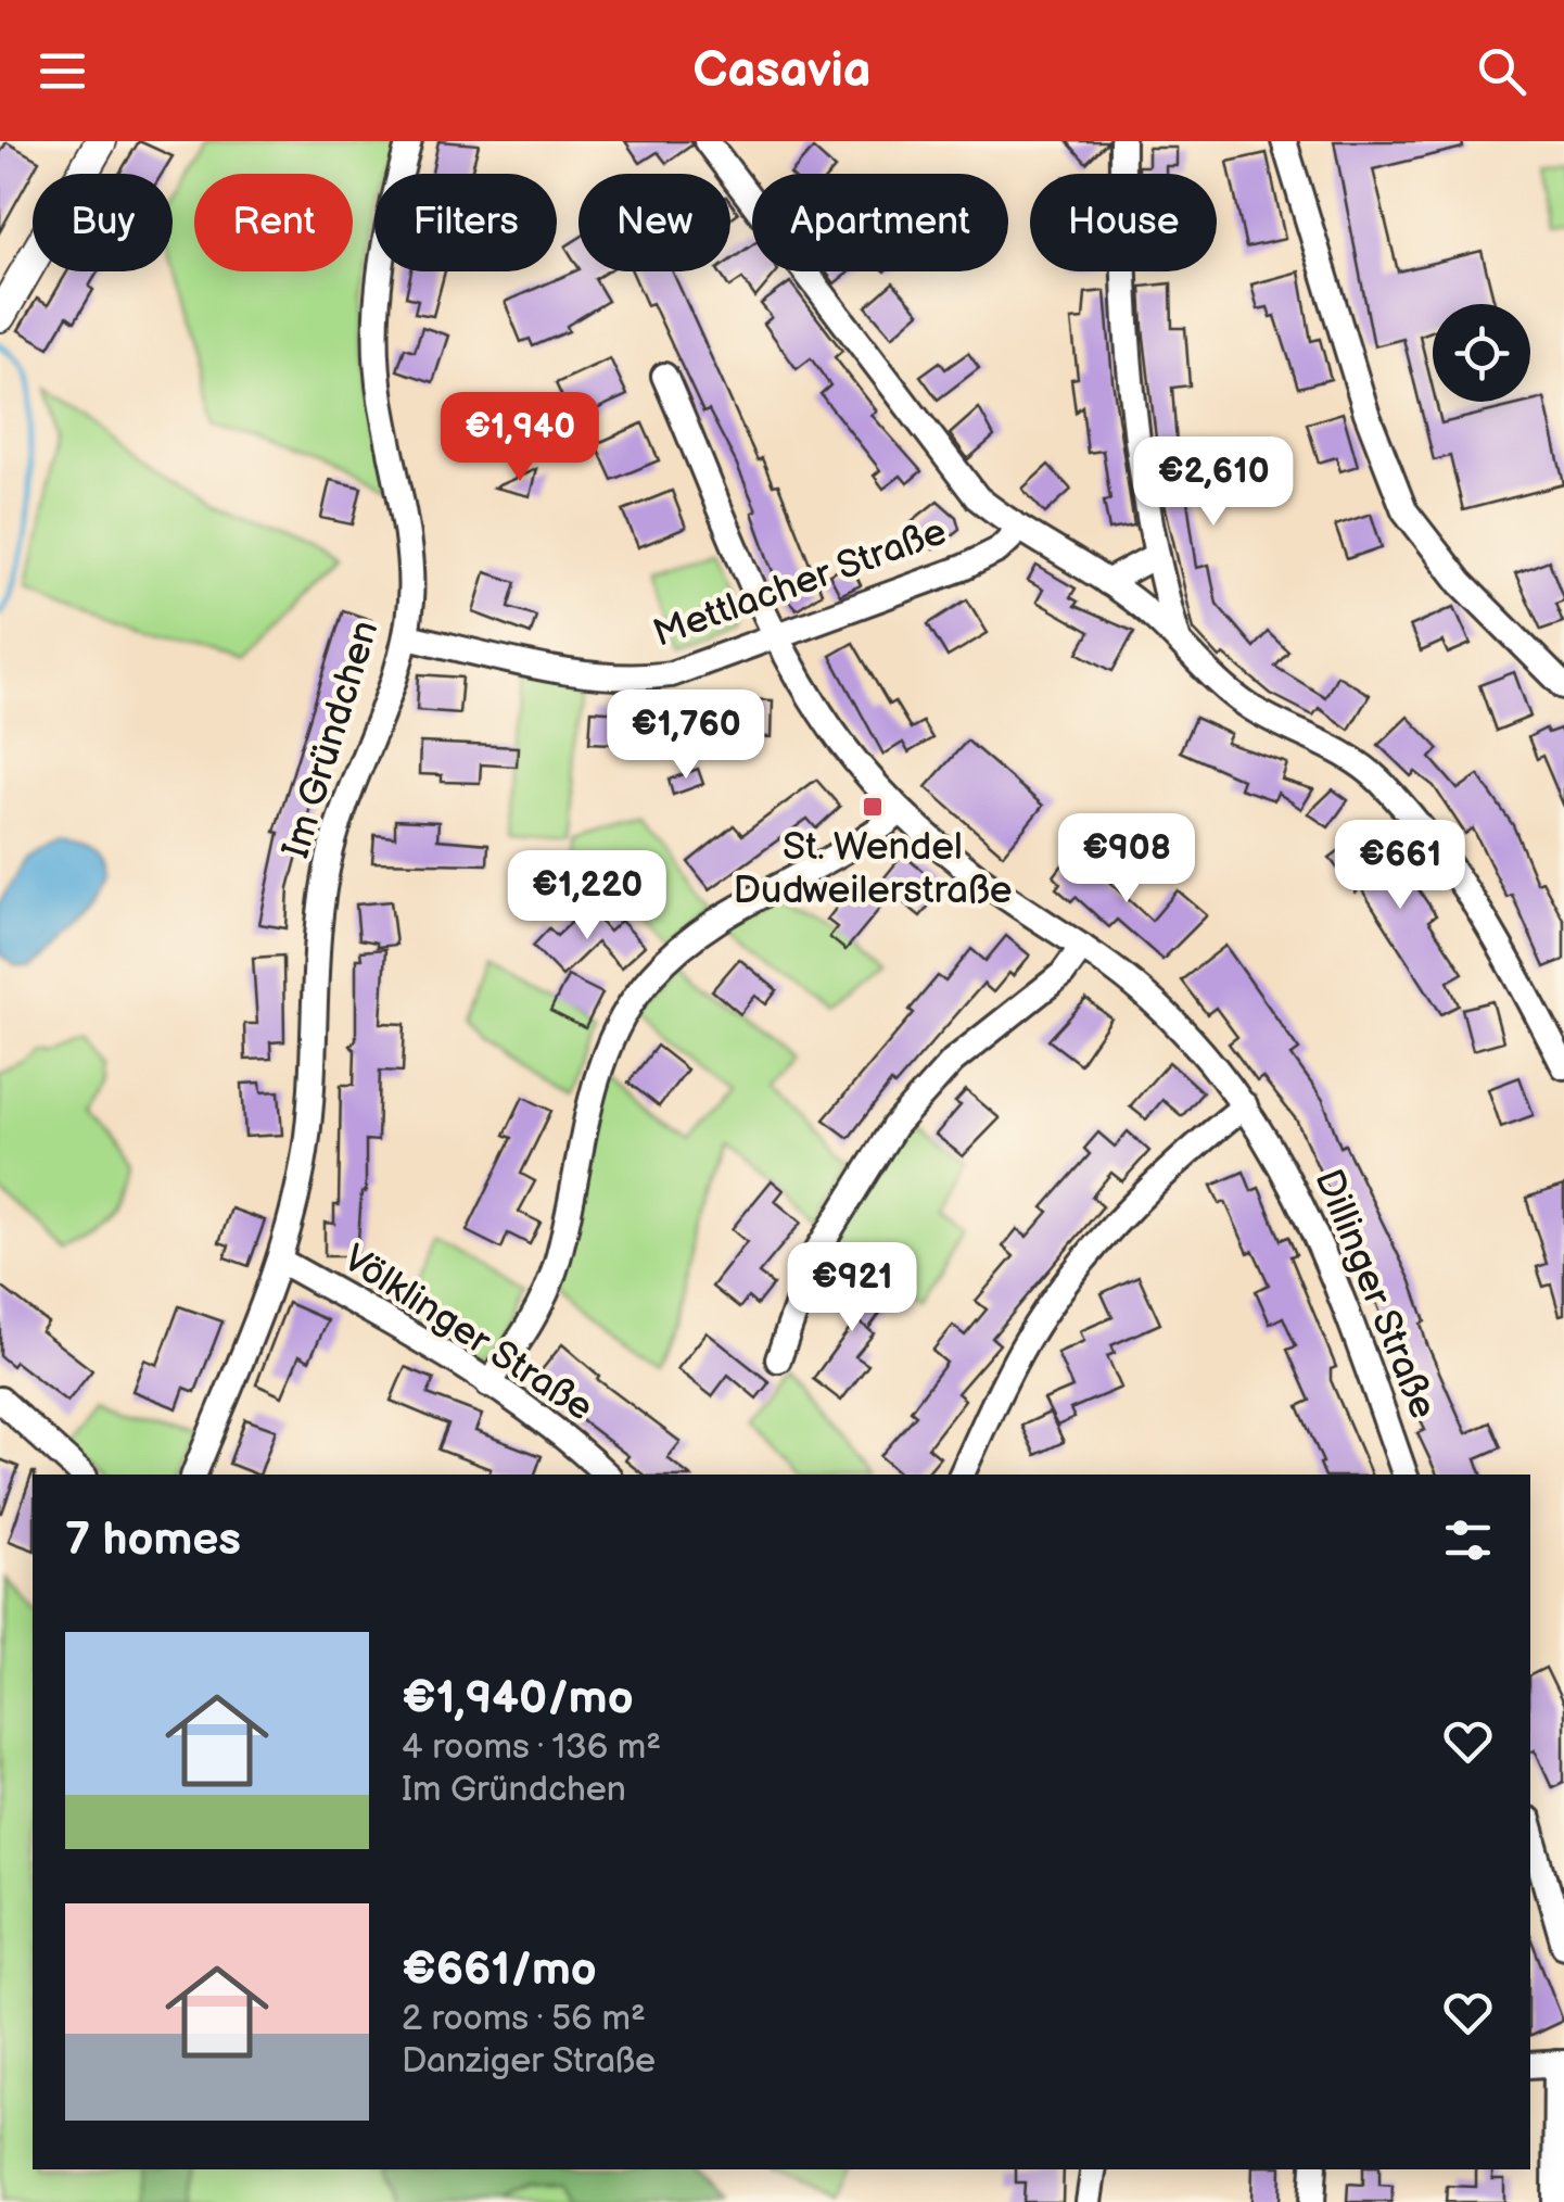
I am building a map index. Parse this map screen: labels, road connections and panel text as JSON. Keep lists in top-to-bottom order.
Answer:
{
  "streets": {
    "street": [
      "Mettlacher Straße",
      "Im Gründchen",
      "Dillinger Straße",
      "Völklinger Straße"
    ]
  },
  "crossings": [
    ["Mettlacher Straße", "Im Gründchen"],
    ["Mettlacher Straße", "Dillinger Straße"],
    ["Im Gründchen", "Völklinger Straße"]
  ],
  "places": {
    "transit": ["St. Wendel Dudweilerstraße"]
  },
  "page": {
    "header": "Casavia",
    "chip": [
      "Buy",
      "Rent",
      "Filters",
      "New",
      "Apartment",
      "House"
    ],
    "price": [
      "€1,940",
      "€2,610",
      "€1,760",
      "€908",
      "€661",
      "€1,220",
      "€921"
    ],
    "heading": "7 homes",
    "list": [
      {
        "name": "€1,940/mo",
        "note": "4 rooms · 136 m² · Im Gründchen"
      },
      {
        "name": "€661/mo",
        "note": "2 rooms · 56 m² · Danziger Straße"
      }
    ]
  }
}
